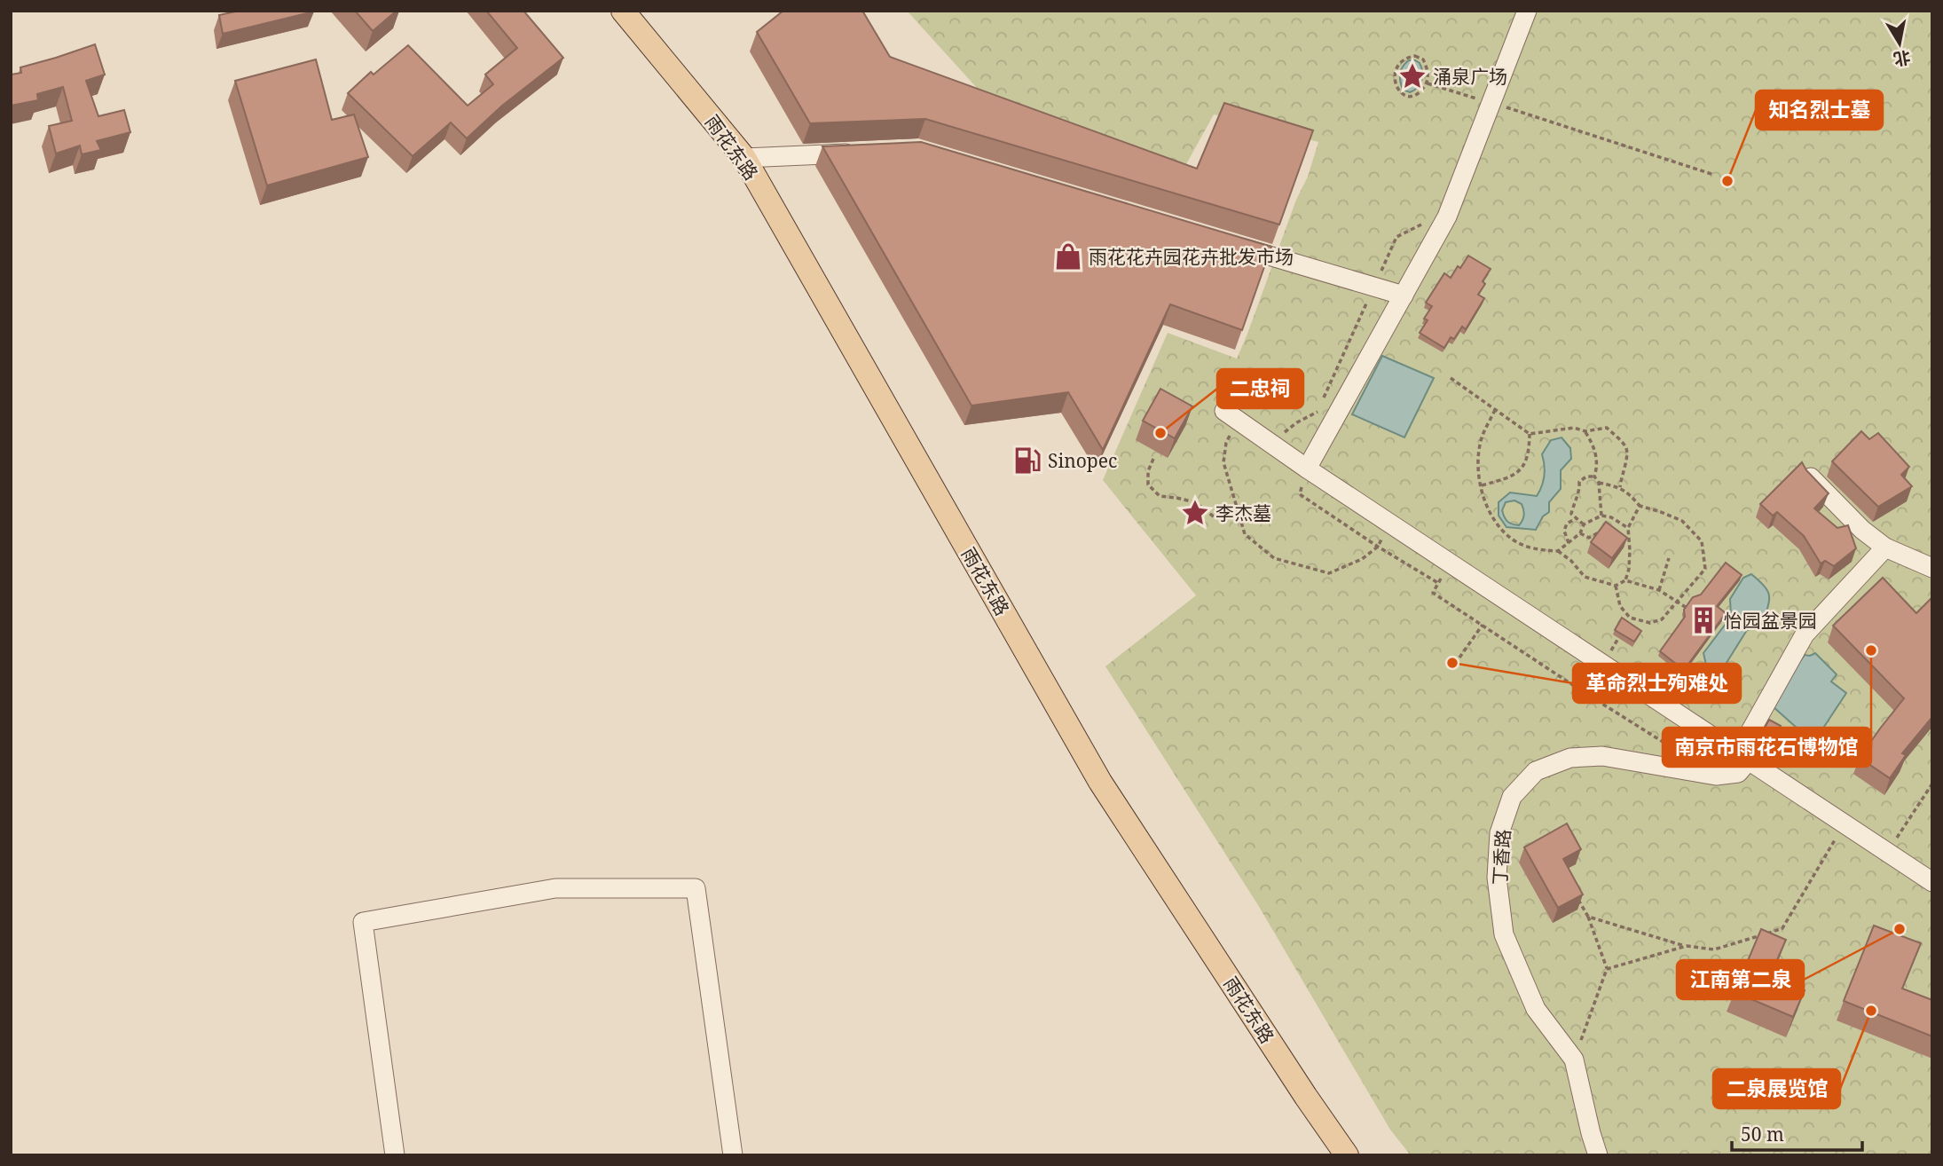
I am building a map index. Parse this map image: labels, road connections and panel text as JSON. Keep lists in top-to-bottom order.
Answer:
{
  "streets": {
    "main road": ["雨花东路"],
    "street": ["丁香路"]
  },
  "places": {
    "place": ["涌泉广场", "李杰墓"],
    "other": [
      "知名烈士墓",
      "二忠祠",
      "南京市雨花石博物馆",
      "革命烈士殉难处",
      "江南第二泉",
      "二泉展览馆"
    ],
    "shop": ["雨花花卉园花卉批发市场"],
    "fuel station": ["Sinopec"],
    "building": ["怡园盆景园"]
  },
  "scale_bar": "50 m",
  "north": "bottom"
}
